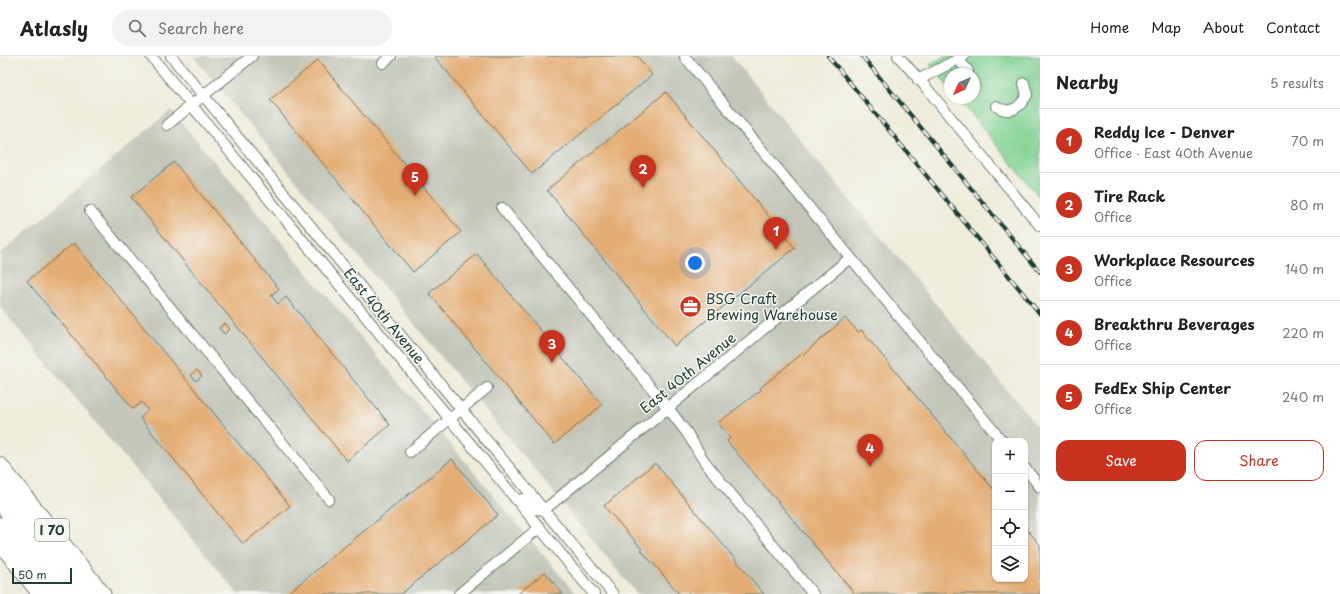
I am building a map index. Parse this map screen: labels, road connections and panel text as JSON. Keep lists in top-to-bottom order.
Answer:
{
  "streets": {
    "highway": ["I 70"],
    "street": ["East 40th Avenue"]
  },
  "places": {
    "office": ["BSG Craft Brewing Warehouse"]
  },
  "scale_bar": "50 m",
  "north": "bottom left",
  "page": {
    "header": "Atlasly",
    "search": "Search here",
    "nav": [
      "Home",
      "Map",
      "About",
      "Contact"
    ],
    "heading": ["Nearby", "5 results"],
    "list": [
      {
        "mark": "1",
        "name": "Reddy Ice - Denver",
        "note": "Office · East 40th Avenue",
        "value": "70 m"
      },
      {
        "mark": "2",
        "name": "Tire Rack",
        "note": "Office",
        "value": "80 m"
      },
      {
        "mark": "3",
        "name": "Workplace Resources",
        "note": "Office",
        "value": "140 m"
      },
      {
        "mark": "4",
        "name": "Breakthru Beverages",
        "note": "Office",
        "value": "220 m"
      },
      {
        "mark": "5",
        "name": "FedEx Ship Center",
        "note": "Office",
        "value": "240 m"
      }
    ],
    "pins": [
      "2",
      "5",
      "1",
      "3",
      "4"
    ],
    "buttons": ["Save", "Share"],
    "map_buttons": ["+", "−"],
    "scale": "50 m"
  }
}
